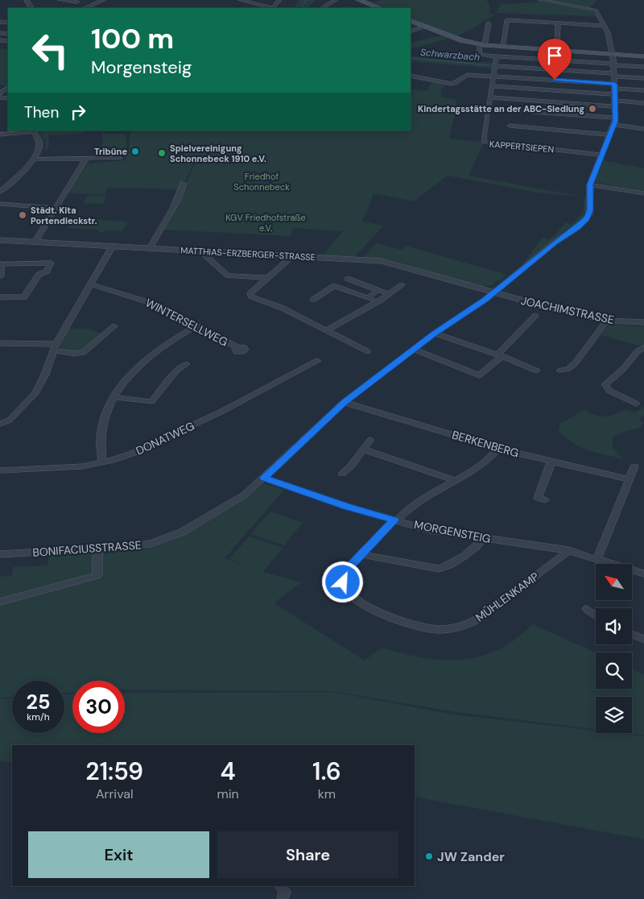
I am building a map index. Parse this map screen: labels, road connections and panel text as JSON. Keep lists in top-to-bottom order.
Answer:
{
  "streets": {
    "street": [
      "KAPPERTSIEPEN",
      "MATTHIAS-ERZBERGER-STRASSE",
      "JOACHIMSTRASSE",
      "WINTERSELLWEG",
      "DONATWEG",
      "BERKENBERG",
      "MORGENSTEIG",
      "BONIFACIUSSTRASSE",
      "MÜHLENKAMP"
    ]
  },
  "crossings": [
    ["KAPPERTSIEPEN", "BONIFACIUSSTRASSE"],
    ["MATTHIAS-ERZBERGER-STRASSE", "JOACHIMSTRASSE"],
    ["MATTHIAS-ERZBERGER-STRASSE", "BONIFACIUSSTRASSE"],
    ["JOACHIMSTRASSE", "BONIFACIUSSTRASSE"],
    ["BERKENBERG", "BONIFACIUSSTRASSE"],
    ["BERKENBERG", "MÜHLENKAMP"],
    ["MORGENSTEIG", "BONIFACIUSSTRASSE"],
    ["MORGENSTEIG", "MÜHLENKAMP"]
  ],
  "water": ["Schwarzbach"],
  "parks": ["Friedhof Schonnebeck", "KGV Friedhofstraße e.V."],
  "places": [
    "Kindertagsstätte an der ABC-Siedlung",
    "Tribüne",
    "Spielvereinigung Schonnebeck 1910 e.V.",
    "Städt. Kita Portendieckstr.",
    "JW Zander"
  ],
  "north": "top left",
  "page": {
    "turn": ["100 m", "Morgensteig"],
    "then": "Then",
    "speed": "25 km/h",
    "limit": "30",
    "eta": [
      "21:59",
      "Arrival",
      "4",
      "min",
      "1.6",
      "km"
    ],
    "buttons": ["Exit", "Share"]
  }
}
